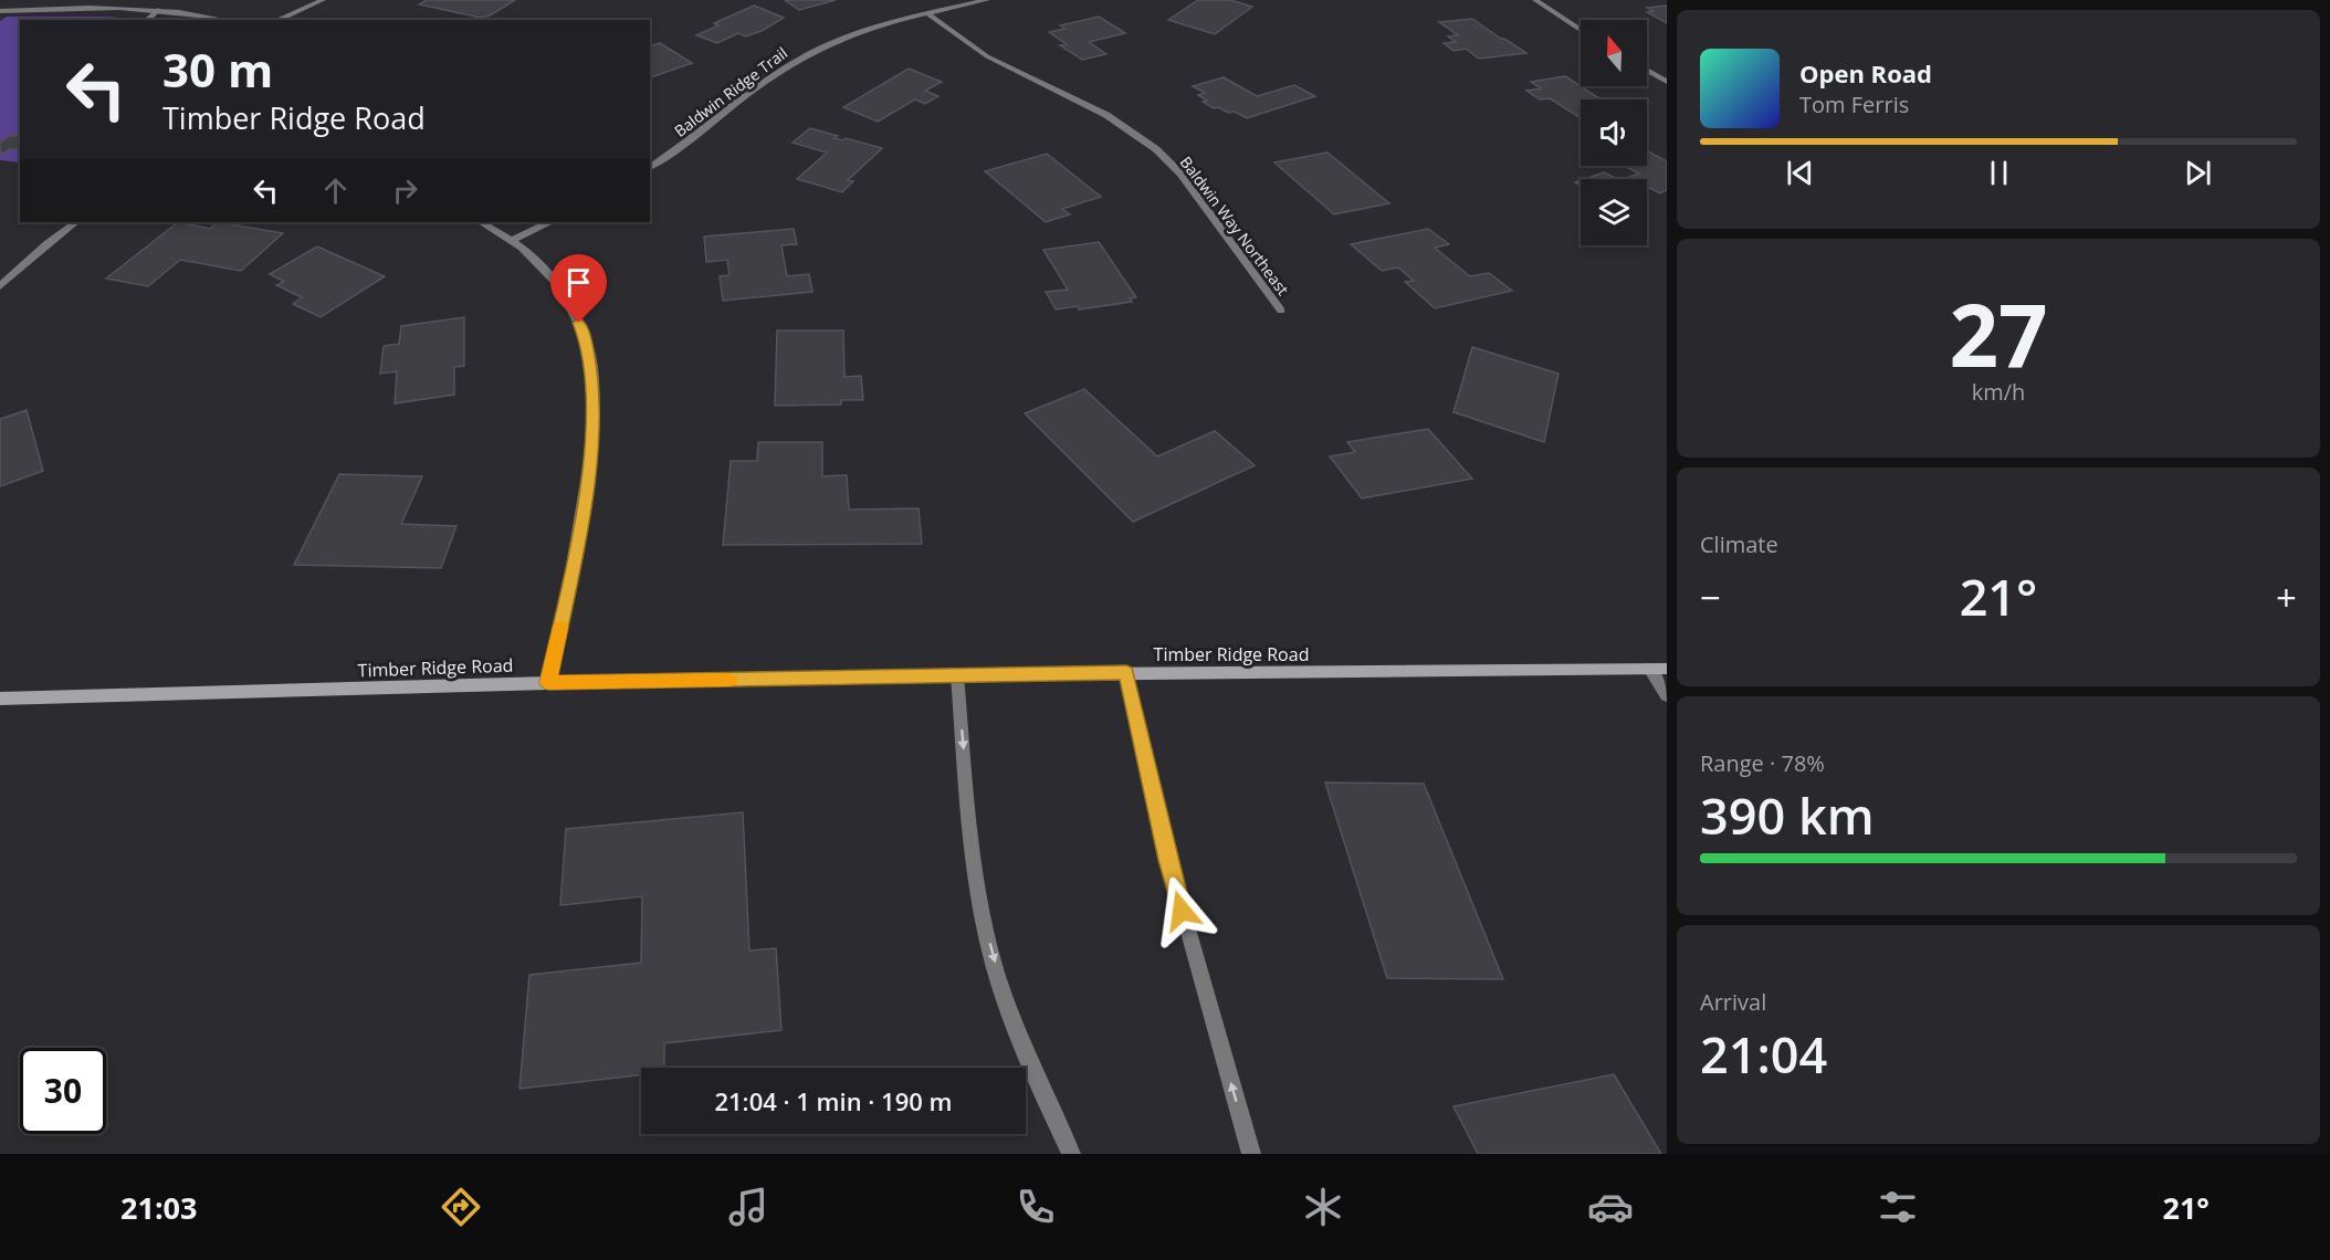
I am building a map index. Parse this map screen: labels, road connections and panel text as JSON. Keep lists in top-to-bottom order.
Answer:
{
  "streets": {
    "street": ["Baldwin Ridge Trail", "Baldwin Way Northeast", "Timber Ridge Road"]
  },
  "crossings": [
    ["Baldwin Ridge Trail", "Baldwin Way Northeast"]
  ],
  "north": "top",
  "page": {
    "turn": ["30 m", "Timber Ridge Road"],
    "song": ["Open Road", "Tom Ferris"],
    "tile": [
      ["27", "km/h"],
      "Climate",
      ["Range · 78%", "390 km"],
      ["Arrival", "21:04"]
    ],
    "heat": ["−", "21°", "+"],
    "limit": "30",
    "trip": "21:04 · 1 min · 190 m",
    "tabs": ["21:03", "21°"]
  }
}
